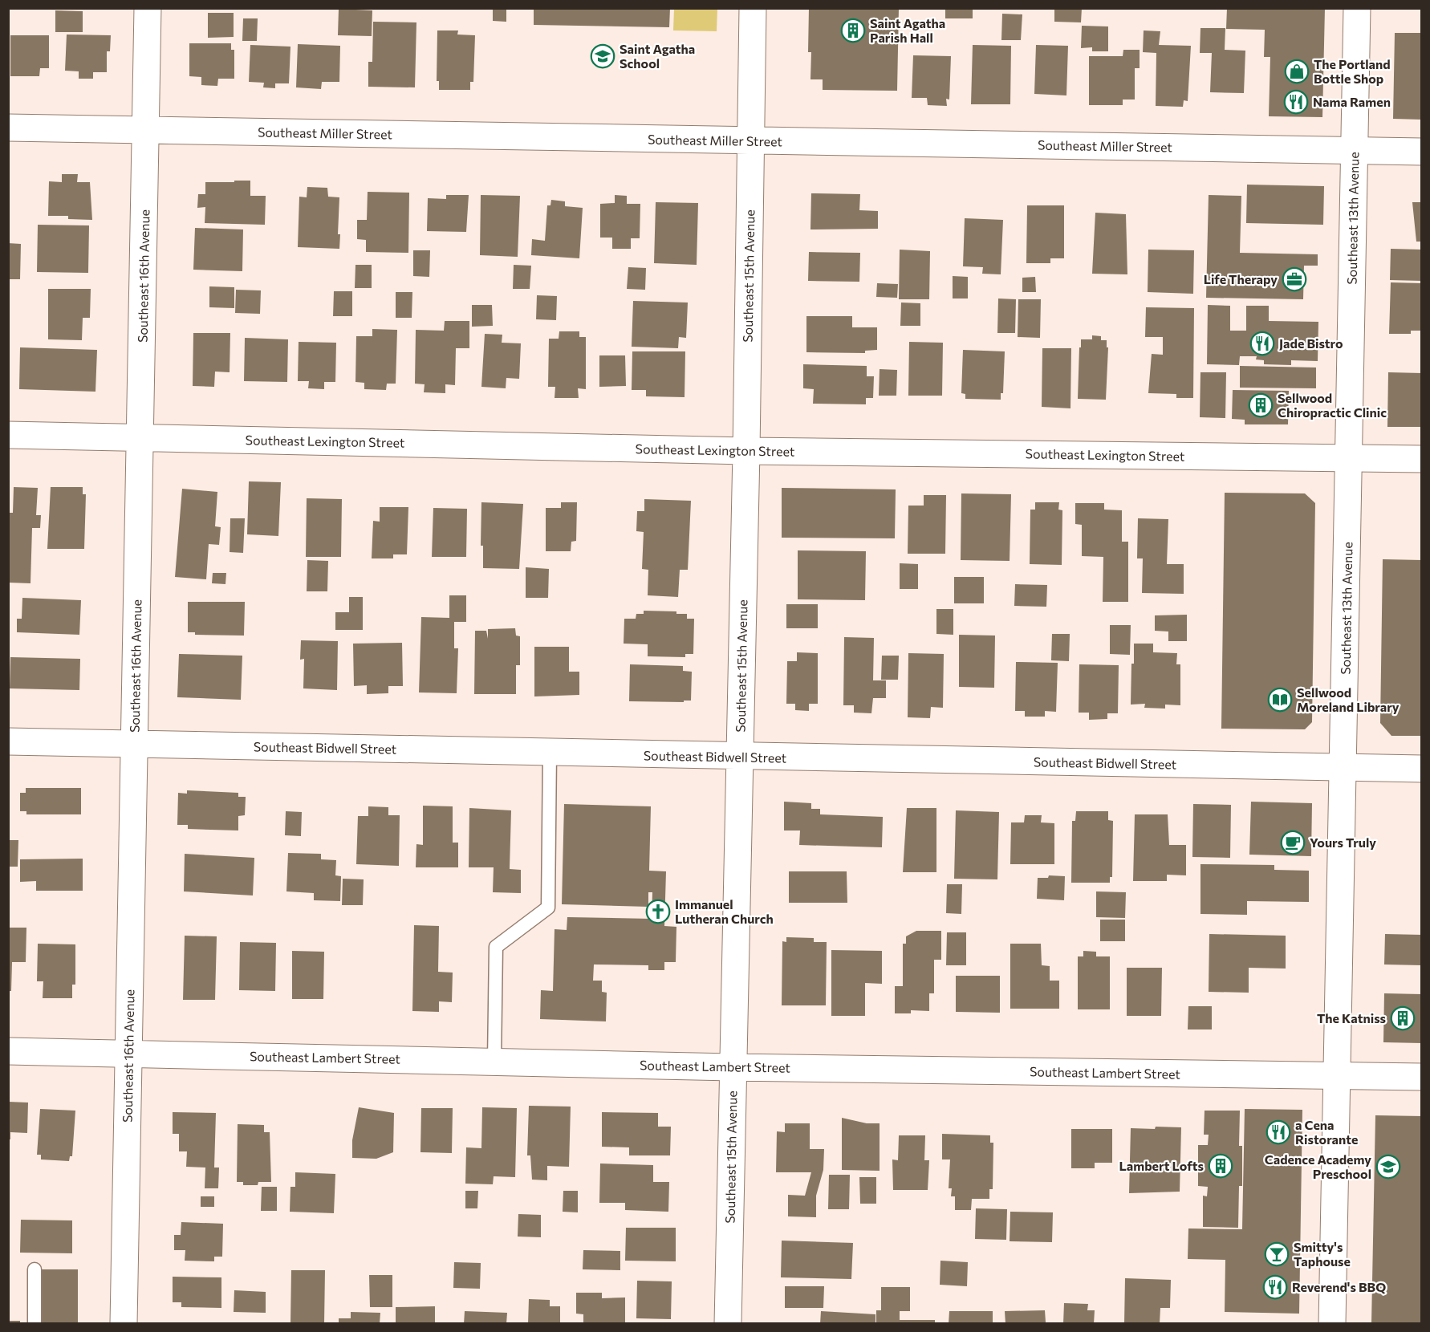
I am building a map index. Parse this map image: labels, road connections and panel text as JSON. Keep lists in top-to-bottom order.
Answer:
{
  "streets": {
    "street": [
      "Southeast Miller Street",
      "Southeast 13th Avenue",
      "Southeast 16th Avenue",
      "Southeast 15th Avenue",
      "Southeast Lexington Street",
      "Southeast Bidwell Street",
      "Southeast Lambert Street"
    ]
  },
  "crossings": [
    ["Southeast Miller Street", "Southeast 13th Avenue"],
    ["Southeast Miller Street", "Southeast 16th Avenue"],
    ["Southeast Miller Street", "Southeast 15th Avenue"],
    ["Southeast 13th Avenue", "Southeast Lexington Street"],
    ["Southeast 13th Avenue", "Southeast Bidwell Street"],
    ["Southeast 13th Avenue", "Southeast Lambert Street"],
    ["Southeast 16th Avenue", "Southeast Lexington Street"],
    ["Southeast 16th Avenue", "Southeast Bidwell Street"],
    ["Southeast 16th Avenue", "Southeast Lambert Street"],
    ["Southeast 15th Avenue", "Southeast Lexington Street"],
    ["Southeast 15th Avenue", "Southeast Bidwell Street"],
    ["Southeast 15th Avenue", "Southeast Lambert Street"]
  ],
  "places": {
    "building": [
      "Saint Agatha Parish Hall",
      "Sellwood Chiropractic Clinic",
      "The Katniss",
      "Lambert Lofts"
    ],
    "school or university": ["Saint Agatha School", "Cadence Academy Preschool"],
    "shop": ["The Portland Bottle Shop"],
    "restaurant": [
      "Nama Ramen",
      "Jade Bistro",
      "a Cena Ristorante",
      "Reverend's BBQ"
    ],
    "office": ["Life Therapy"],
    "library": ["Sellwood Moreland Library"],
    "cafe": ["Yours Truly"],
    "church": ["Immanuel Lutheran Church"],
    "bar": ["Smitty's Taphouse"]
  }
}
